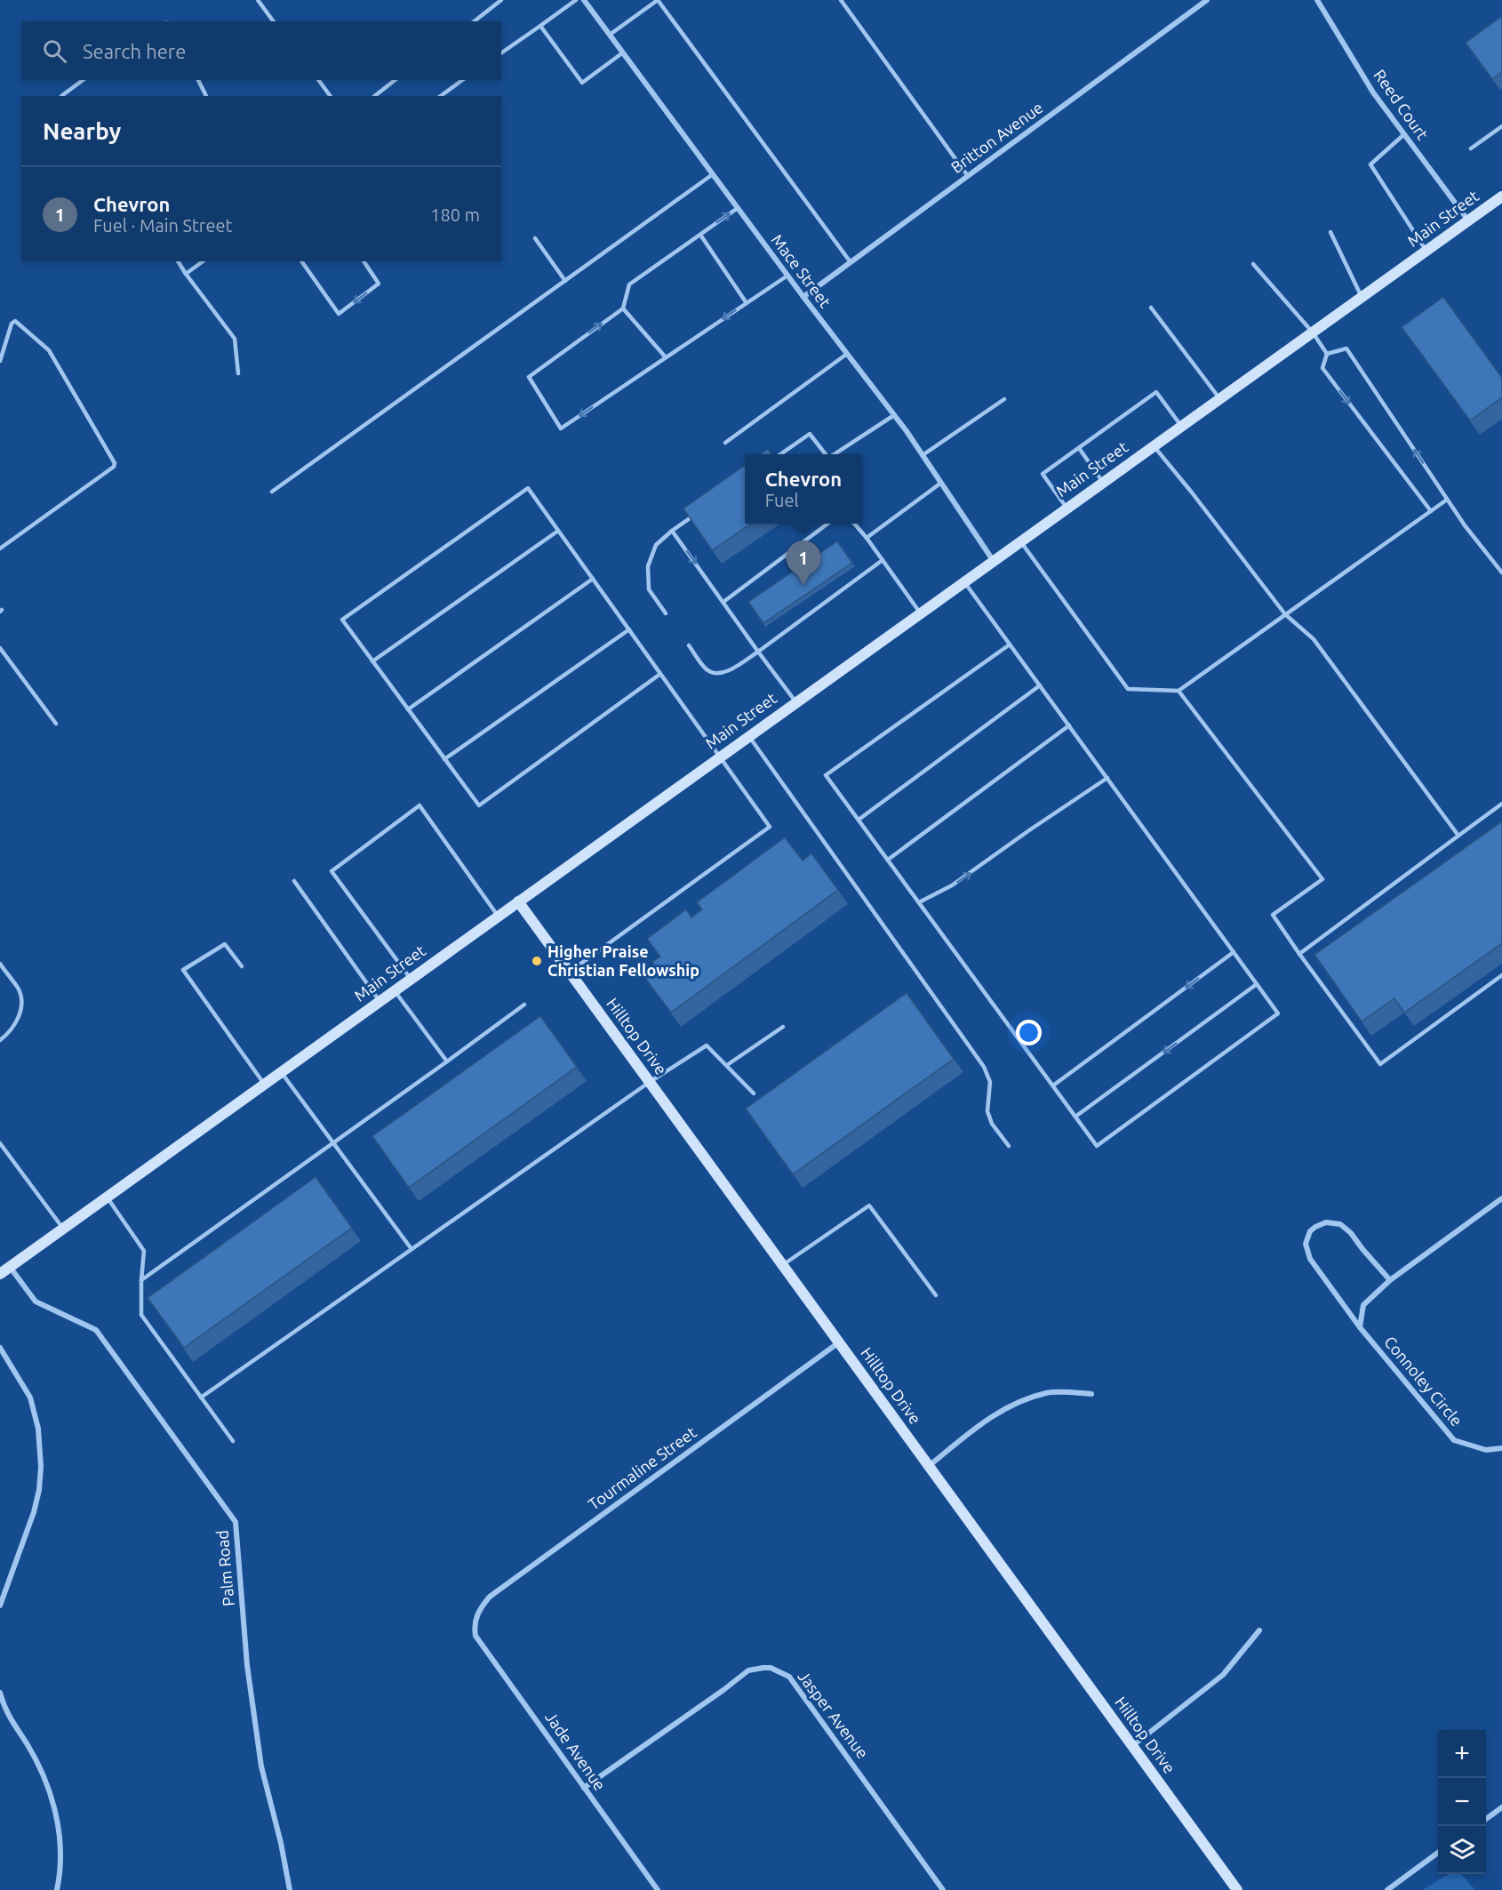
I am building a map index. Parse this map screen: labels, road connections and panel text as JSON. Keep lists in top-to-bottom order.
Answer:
{
  "streets": {
    "main road": ["Main Street", "Hilltop Drive"],
    "street": [
      "Reed Court",
      "Britton Avenue",
      "Mace Street",
      "Connoley Circle",
      "Tourmaline Street",
      "Palm Road",
      "Jasper Avenue",
      "Jade Avenue"
    ]
  },
  "crossings": [
    ["Reed Court", "Main Street"],
    ["Britton Avenue", "Mace Street"],
    ["Main Street", "Mace Street"],
    ["Main Street", "Hilltop Drive"],
    ["Main Street", "Palm Road"],
    ["Hilltop Drive", "Tourmaline Street"],
    ["Tourmaline Street", "Jade Avenue"],
    ["Jasper Avenue", "Jade Avenue"]
  ],
  "places": ["Higher Praise Christian Fellowship"],
  "page": {
    "search": "Search here",
    "heading": "Nearby",
    "list": [
      {
        "mark": "1",
        "name": "Chevron",
        "note": "Fuel · Main Street",
        "value": "180 m"
      }
    ],
    "popup": ["Chevron", "Fuel"],
    "pins": "1",
    "map_buttons": ["+", "−"]
  }
}
